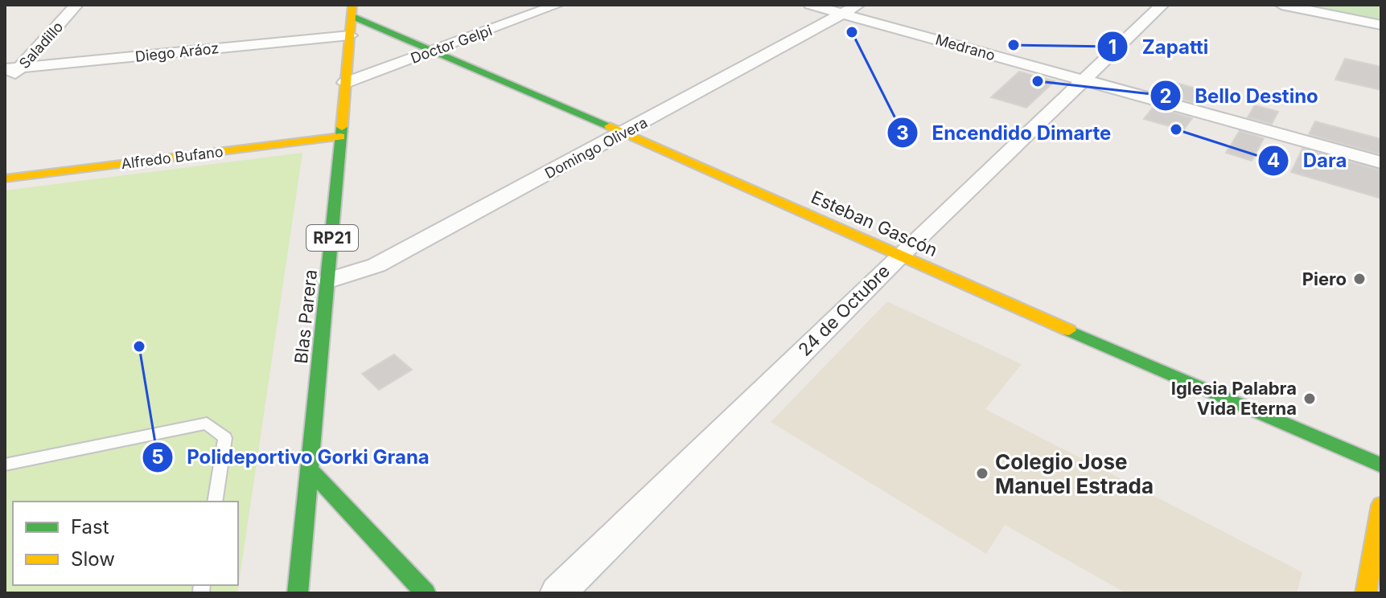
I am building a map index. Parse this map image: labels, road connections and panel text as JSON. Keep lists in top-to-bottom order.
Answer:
{
  "streets": {
    "street": [
      "Doctor Gelpi",
      "Saladillo",
      "Medrano",
      "Diego Aráoz",
      "Domingo Olivera",
      "Alfredo Bufano",
      "Esteban Gascón",
      "RP21",
      "24 de Octubre",
      "Blas Parera"
    ]
  },
  "crossings": [
    ["Doctor Gelpi", "Esteban Gascón"],
    ["Doctor Gelpi", "Blas Parera"],
    ["Saladillo", "Diego Aráoz"],
    ["Medrano", "Domingo Olivera"],
    ["Medrano", "24 de Octubre"],
    ["Diego Aráoz", "Blas Parera"],
    ["Domingo Olivera", "Esteban Gascón"],
    ["Domingo Olivera", "Blas Parera"],
    ["Alfredo Bufano", "Blas Parera"],
    ["Esteban Gascón", "24 de Octubre"],
    ["Esteban Gascón", "Blas Parera"]
  ],
  "places": [
    "Encendido Dimarte",
    "Zapatti",
    "Bello Destino",
    "Dara",
    "Piero",
    "Polideportivo Gorki Grana",
    "Iglesia Palabra Vida Eterna",
    "Colegio Jose Manuel Estrada"
  ],
  "legend": ["Fast", "Slow"]
}
